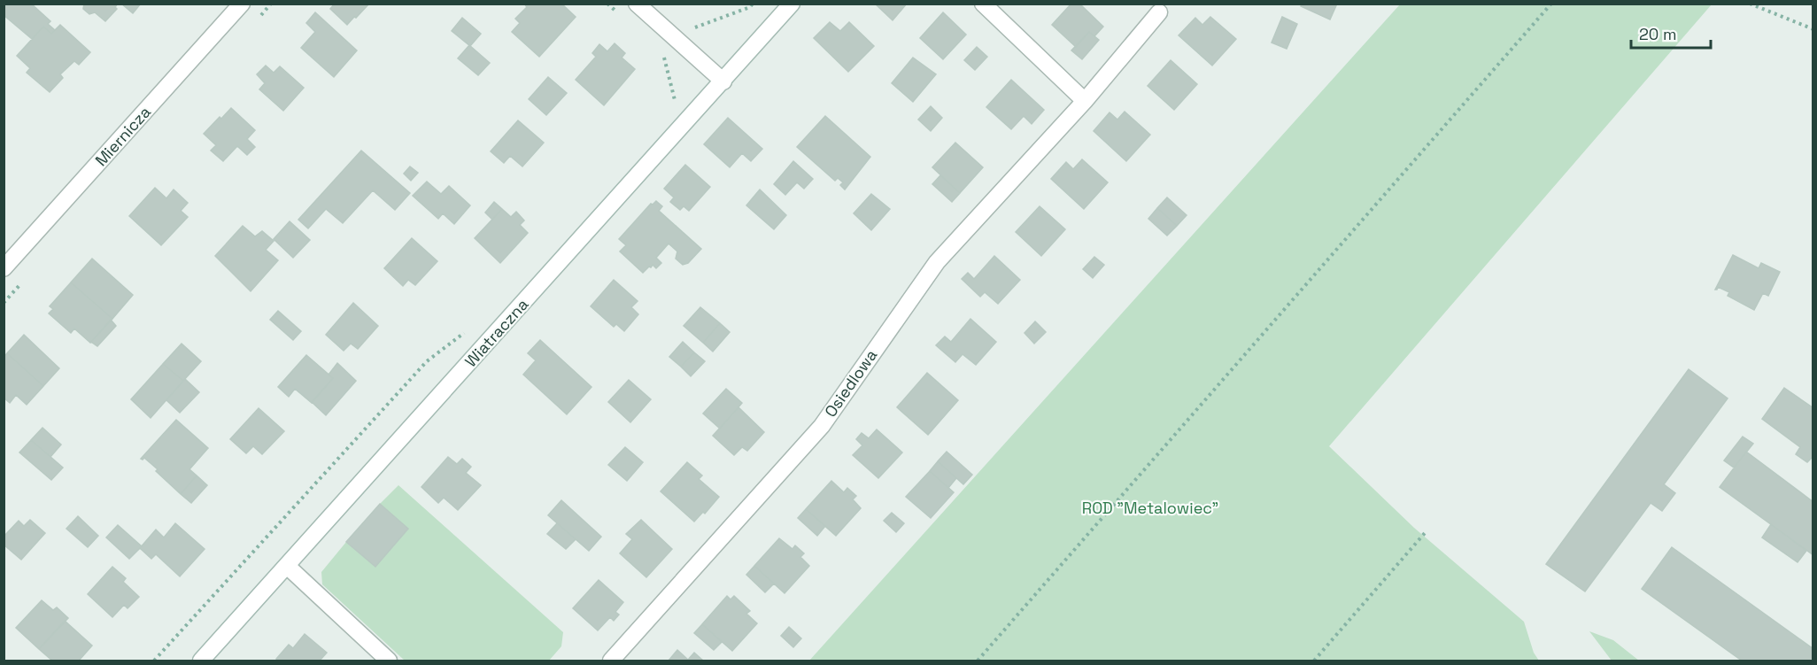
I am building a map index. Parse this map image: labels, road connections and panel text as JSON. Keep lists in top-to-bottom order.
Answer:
{
  "streets": {
    "street": ["Miernicza", "Wiatraczna", "Osiedlowa"]
  },
  "parks": ["ROD \"Metalowiec\""],
  "scale_bar": "20 m"
}
